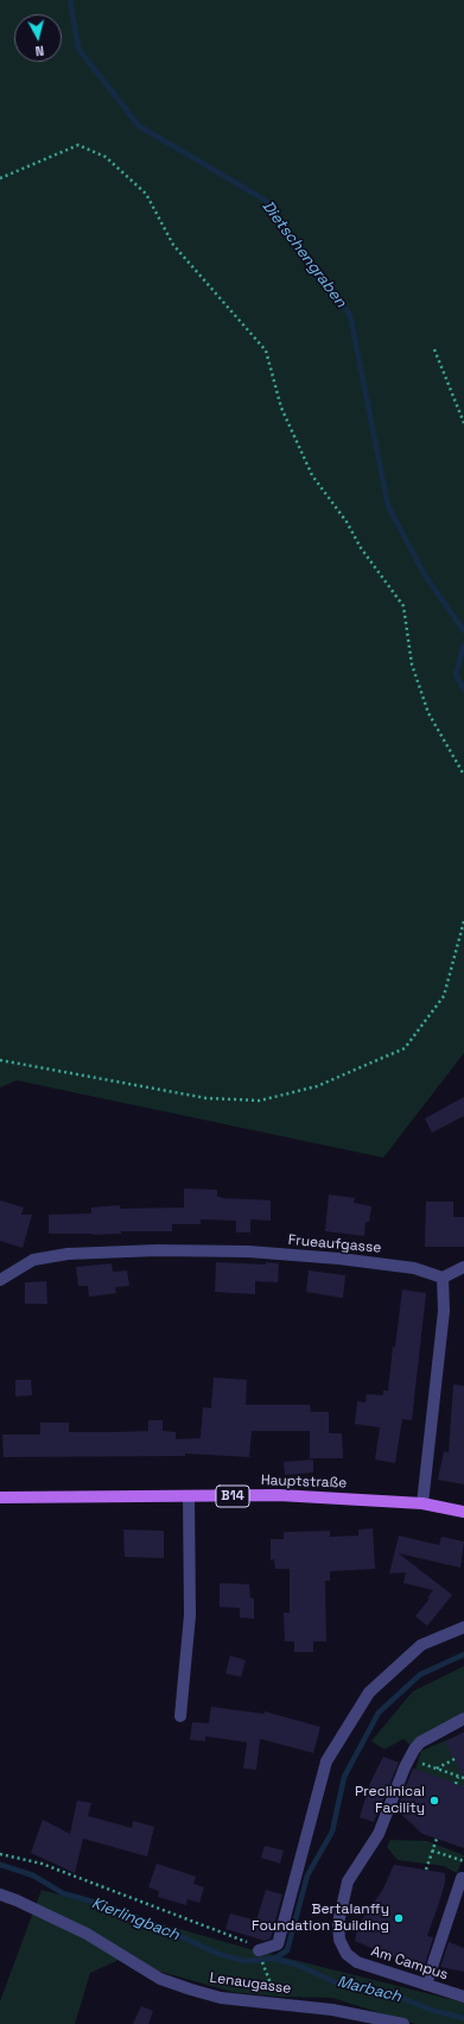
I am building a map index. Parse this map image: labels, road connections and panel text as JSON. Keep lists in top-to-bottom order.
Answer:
{
  "streets": {
    "main road": ["Hauptstraße", "B14"],
    "street": ["Frueaufgasse", "Am Campus", "Lenaugasse"]
  },
  "water": ["Dietschengraben", "Kierlingbach", "Marbach"],
  "places": ["Preclinical Facility", "Bertalanffy Foundation Building"],
  "north": "bottom"
}
